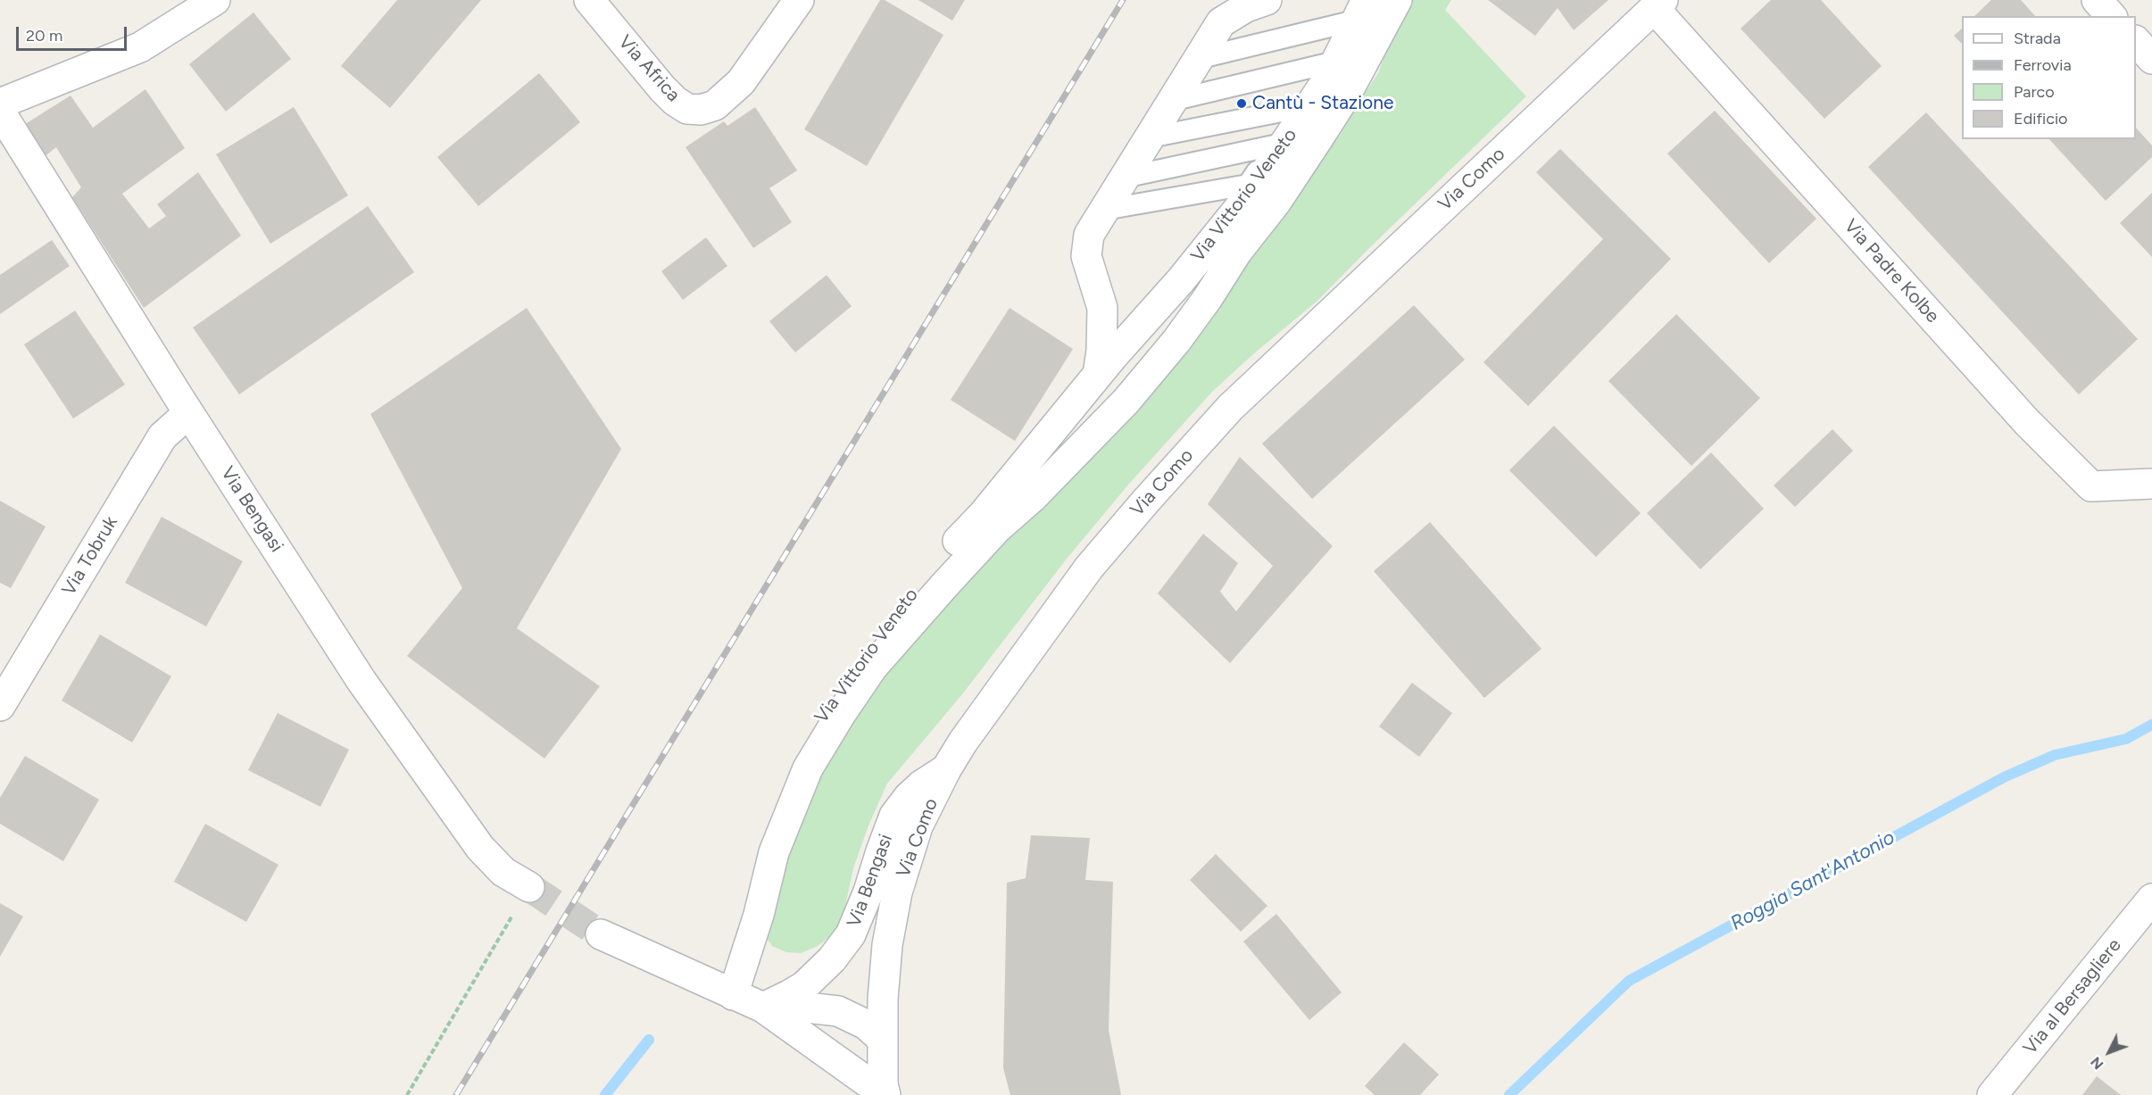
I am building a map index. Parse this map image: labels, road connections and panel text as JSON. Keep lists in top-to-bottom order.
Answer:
{
  "streets": {
    "street": [
      "Via Africa",
      "Via Como",
      "Via Vittorio Veneto",
      "Via Padre Kolbe",
      "Via Bengasi",
      "Via Tobruk",
      "Via al Bersagliere"
    ]
  },
  "crossings": [
    ["Via Como", "Via Padre Kolbe"],
    ["Via Como", "Via Bengasi"],
    ["Via Bengasi", "Via Tobruk"]
  ],
  "water": ["Roggia Sant'Antonio"],
  "places": ["Cantù - Stazione"],
  "legend": [
    "Strada",
    "Ferrovia",
    "Parco",
    "Edificio"
  ],
  "scale_bar": "20 m",
  "north": "bottom left"
}
